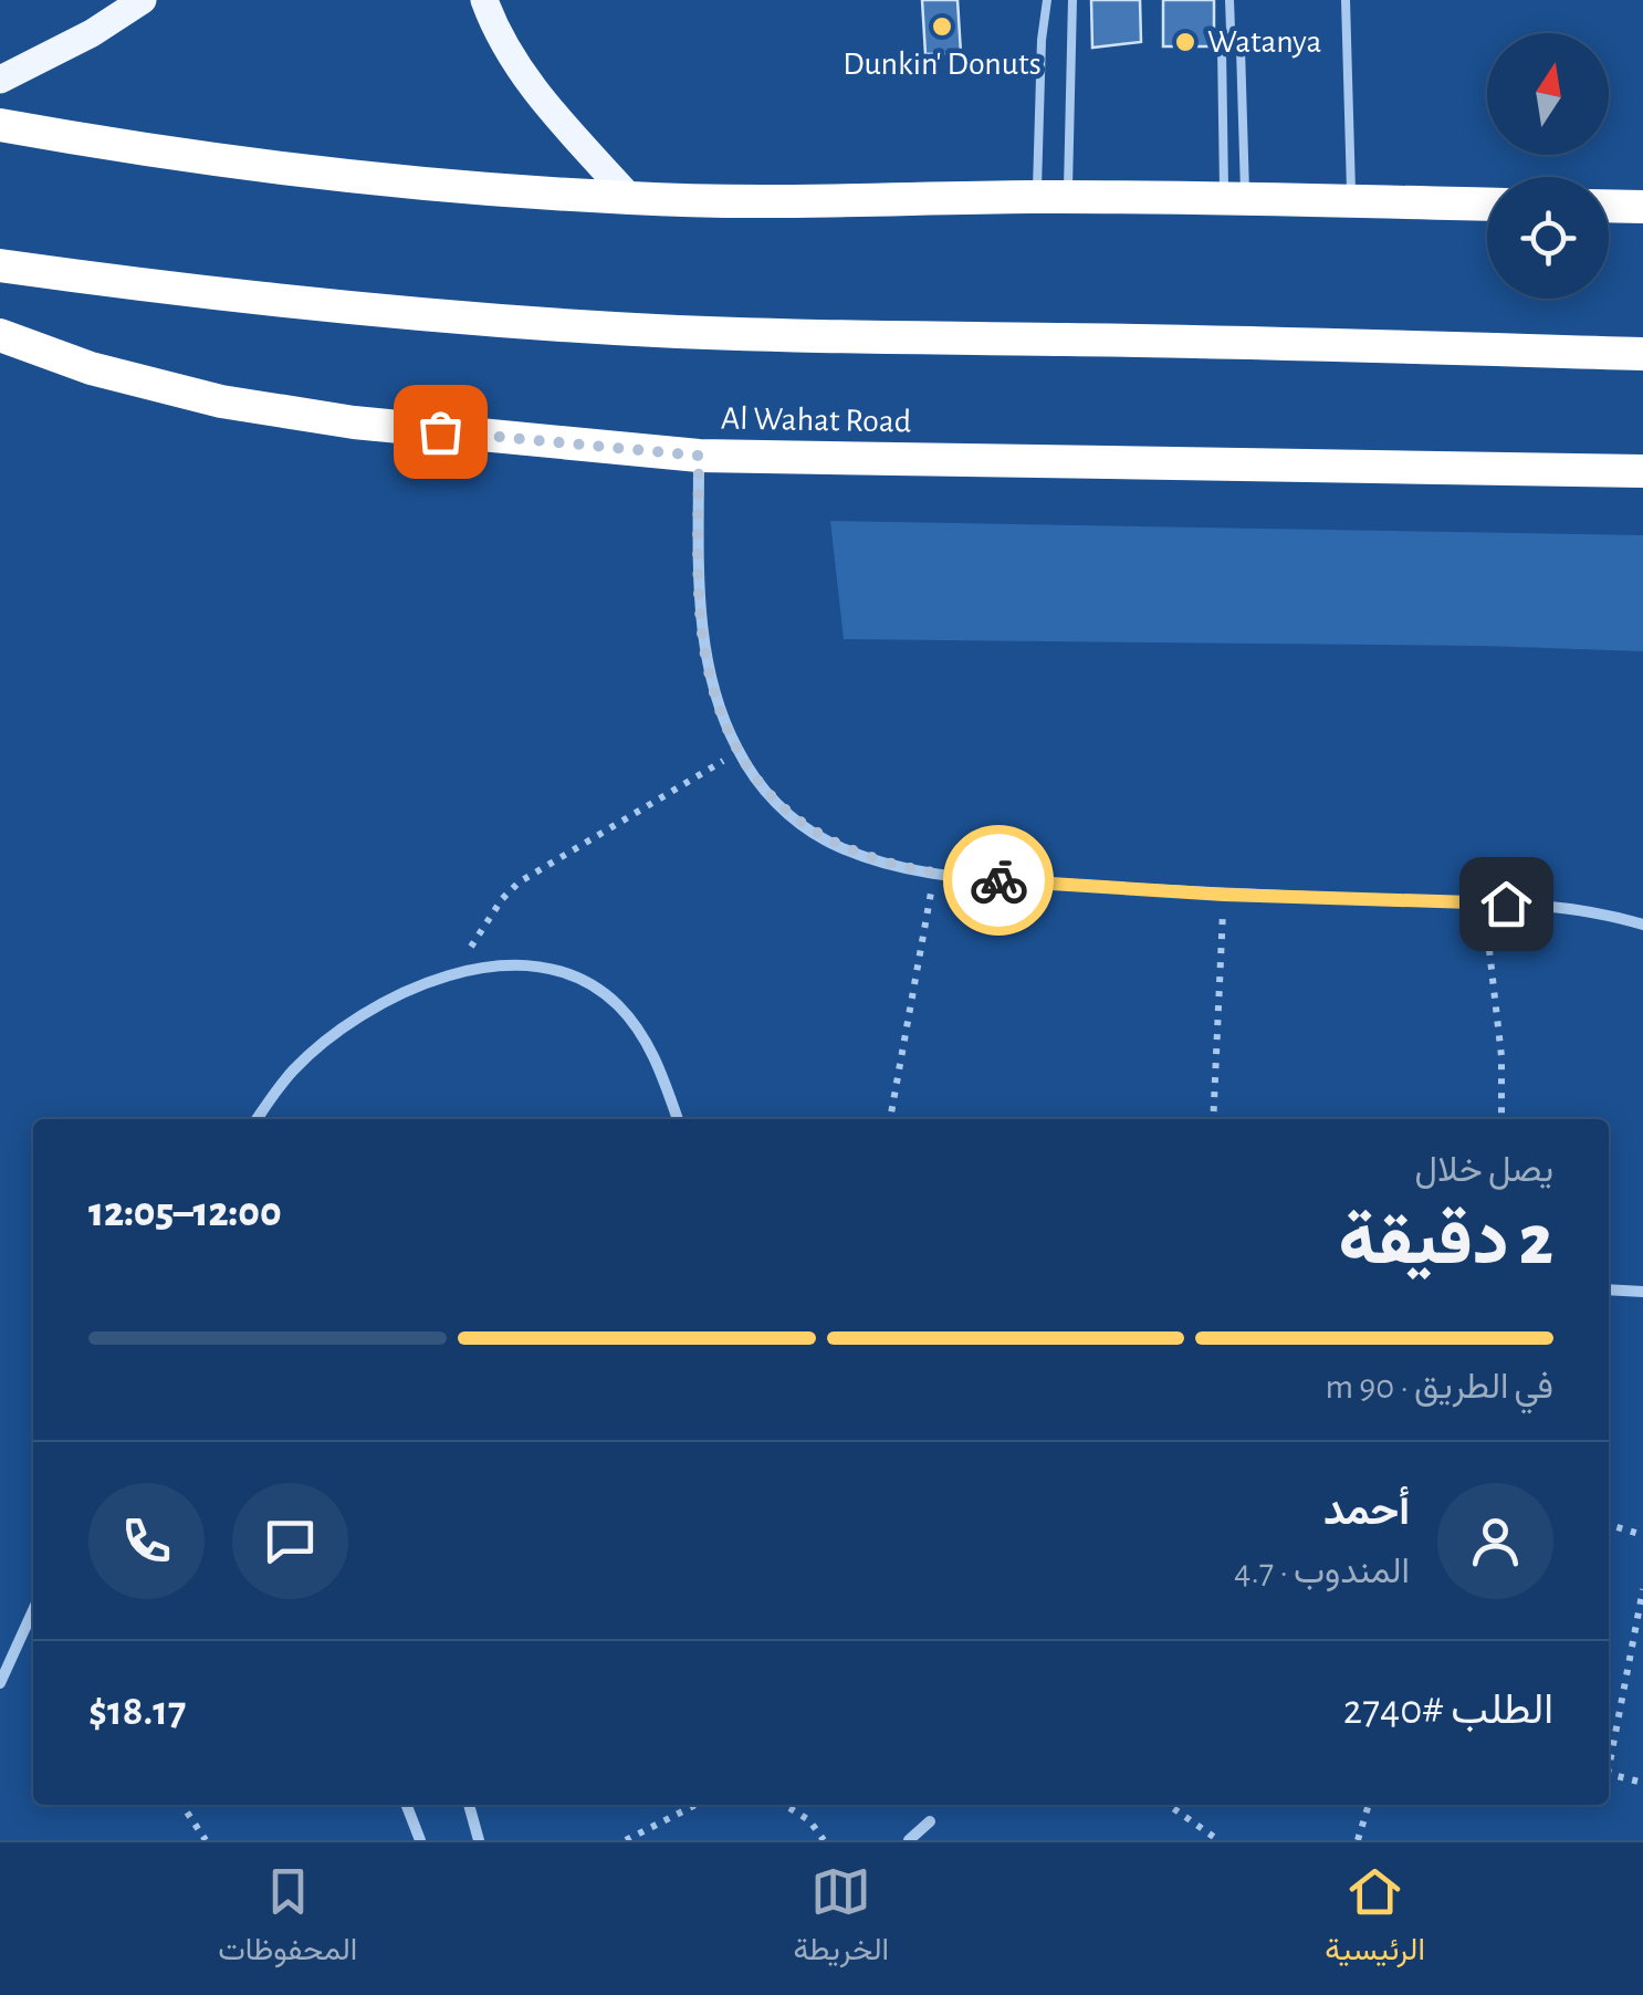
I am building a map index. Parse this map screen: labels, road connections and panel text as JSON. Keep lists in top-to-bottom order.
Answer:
{
  "streets": {
    "highway": ["Al Wahat Road"]
  },
  "places": ["Dunkin' Donuts", "Watanya"],
  "north": "top",
  "page": {
    "heading": ["2 دقيقة", "يصل خلال", "12:00–12:05"],
    "panel": [
      "أحمد",
      "المندوب · 4.7",
      "الطلب #2740",
      "$18.17"
    ],
    "bar": "في الطريق · 90 m",
    "tabs": ["الرئيسية", "الخريطة", "المحفوظات"]
  }
}
